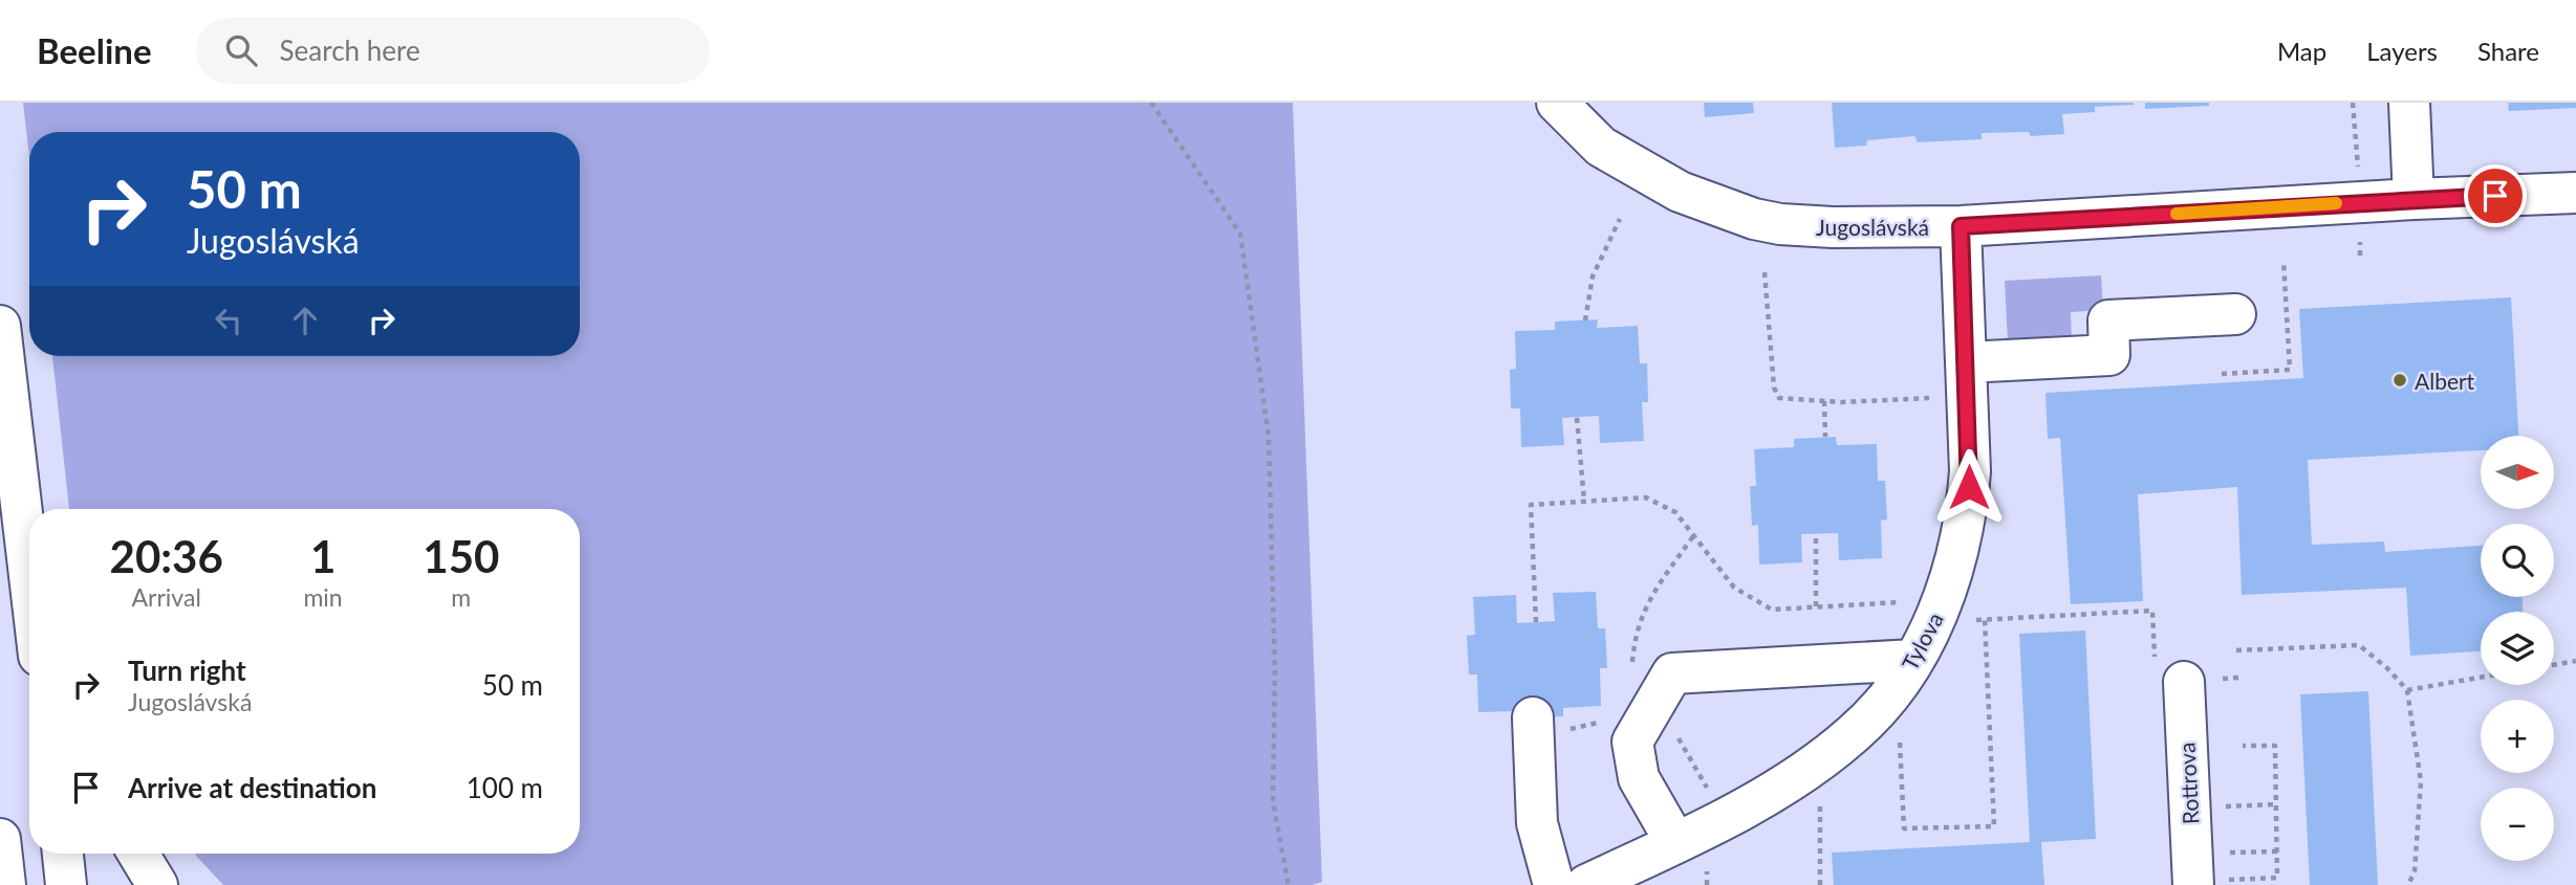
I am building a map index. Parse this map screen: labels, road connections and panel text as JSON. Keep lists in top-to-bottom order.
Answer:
{
  "streets": {
    "main road": ["Jugoslávská", "Tylova", "Rottrova"]
  },
  "crossings": [
    ["Jugoslávská", "Tylova"]
  ],
  "places": ["Albert"],
  "north": "right",
  "page": {
    "header": "Beeline",
    "search": "Search here",
    "nav": ["Map", "Layers", "Share"],
    "turn": ["50 m", "Jugoslávská"],
    "map_buttons": ["+", "−"],
    "eta": [
      "20:36",
      "Arrival",
      "1",
      "min",
      "150",
      "m"
    ],
    "list": [
      {
        "name": "Turn right",
        "note": "Jugoslávská",
        "value": "50 m"
      },
      {
        "name": "Arrive at destination",
        "value": "100 m"
      }
    ]
  }
}
